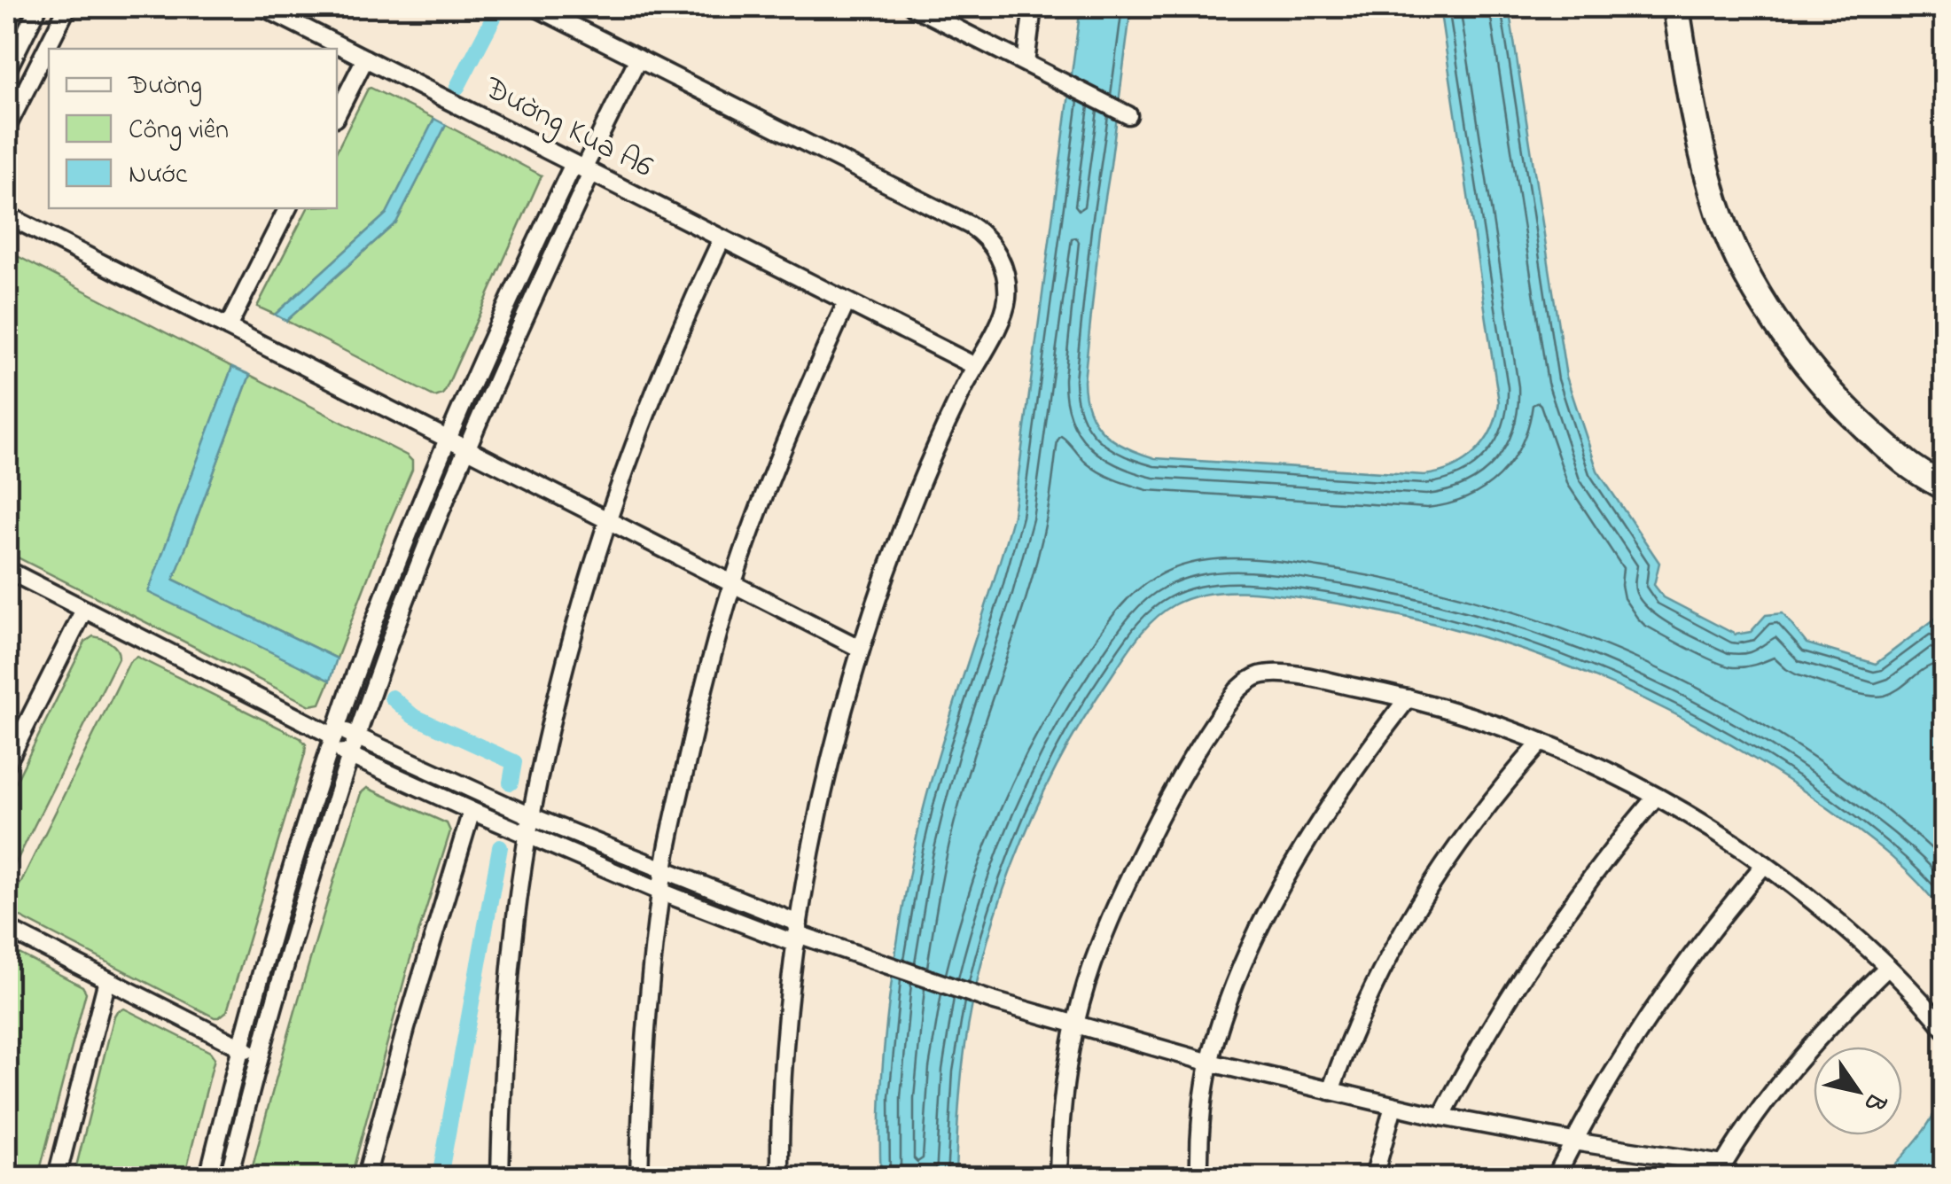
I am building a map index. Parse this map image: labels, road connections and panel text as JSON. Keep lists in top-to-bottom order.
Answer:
{
  "streets": {
    "street": ["Đường Kua A6"]
  },
  "legend": ["Đường", "Công viên", "Nước"],
  "north": "bottom right"
}
